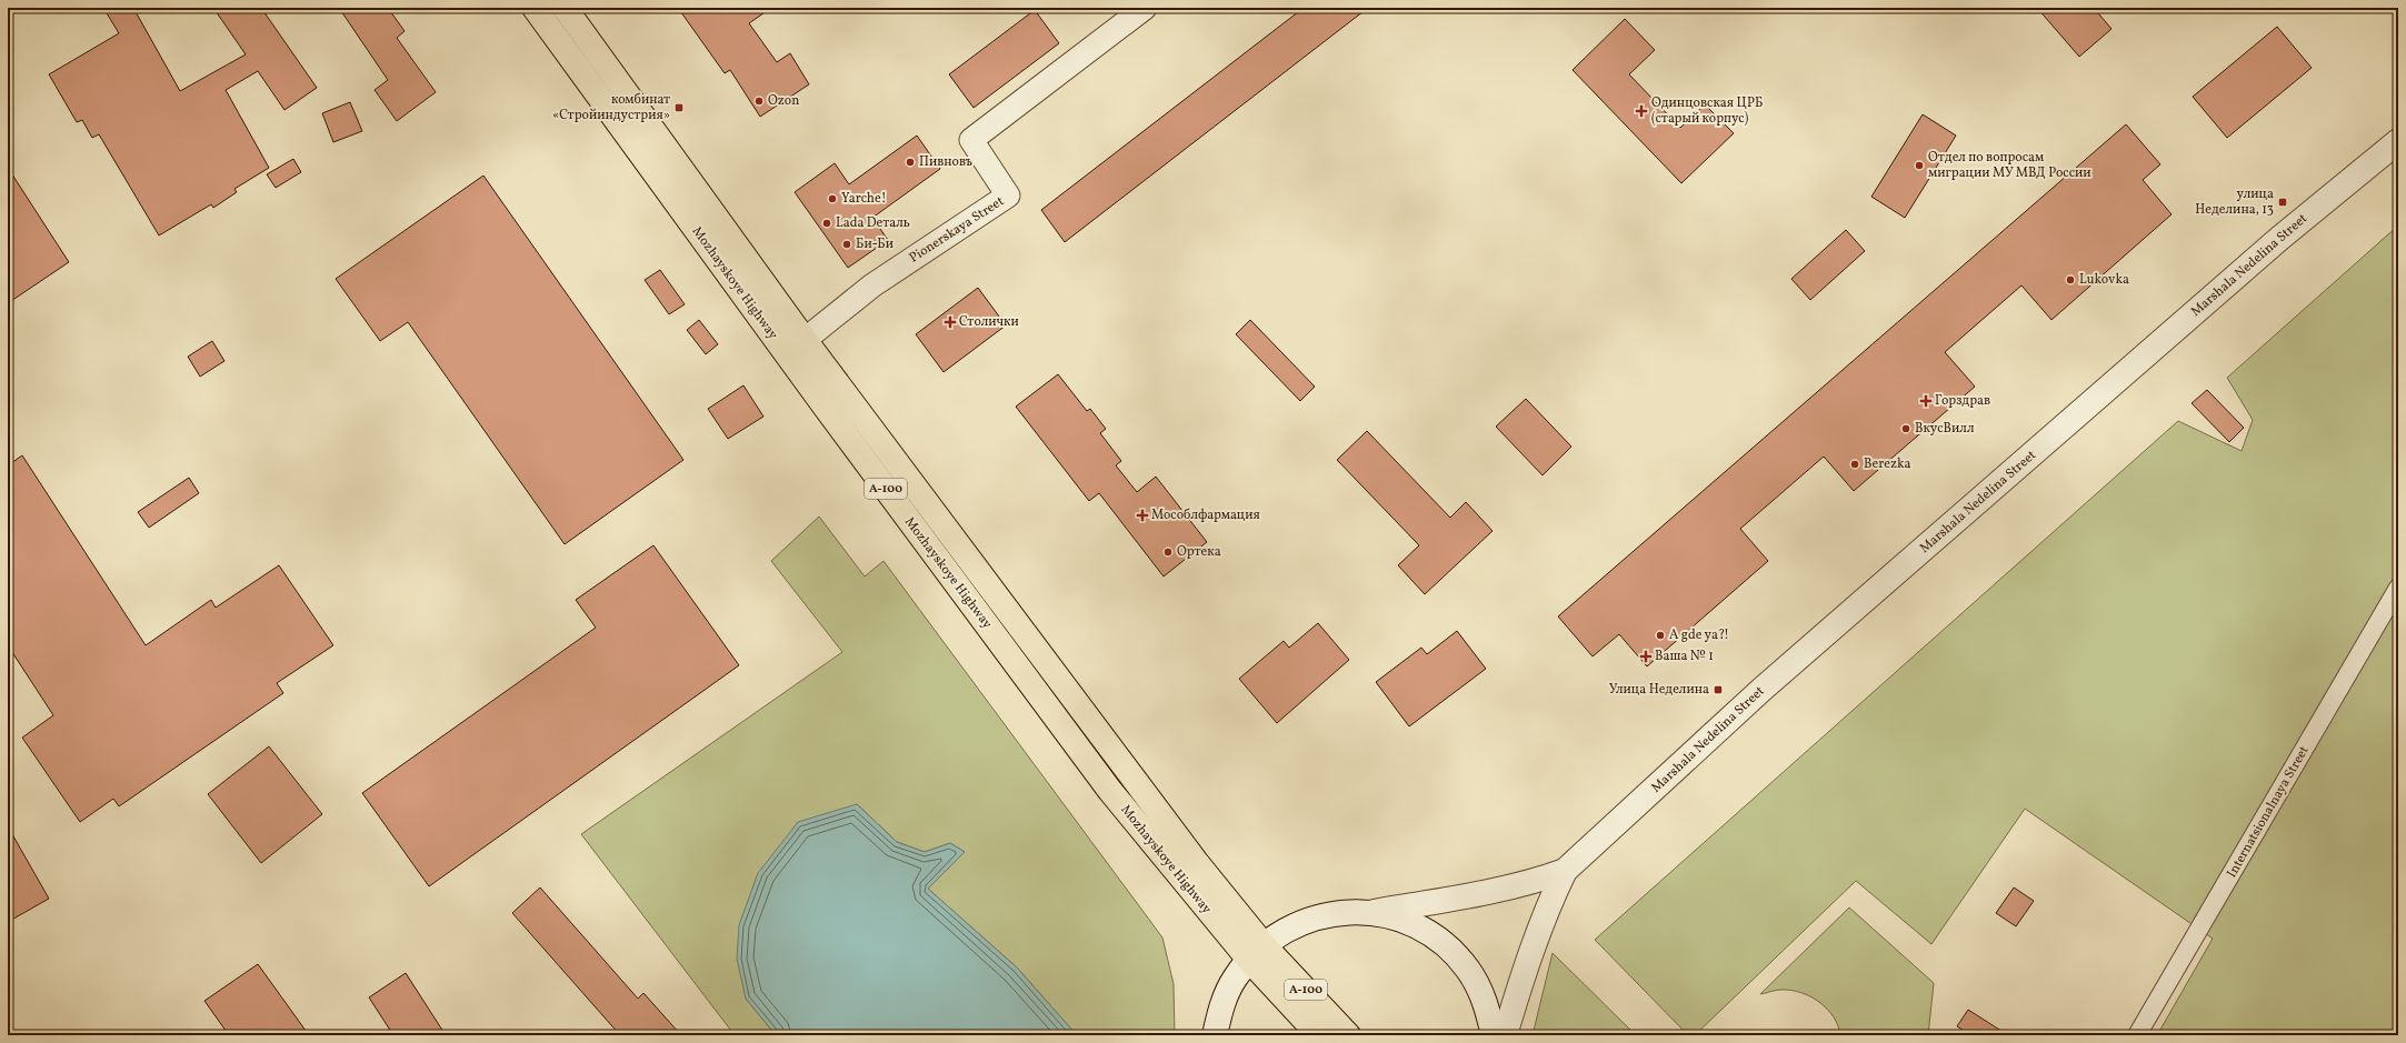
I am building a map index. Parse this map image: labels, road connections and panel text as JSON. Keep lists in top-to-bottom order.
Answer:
{
  "streets": {
    "main road": ["Mozhayskoye Highway", "А-100"],
    "street": ["Pionerskaya Street", "Marshala Nedelina Street", "Internatsionalnaya Street"]
  },
  "crossings": [
    ["Pionerskaya Street", "Mozhayskoye Highway"]
  ],
  "places": {
    "other": [
      "Ozon",
      "Пивновъ",
      "Отдел по вопросам миграции МУ МВД России",
      "Yarche!",
      "Lada Dеталь",
      "Би-Би",
      "Lukovka",
      "ВкусВилл",
      "Berezka",
      "Ортека",
      "A gde ya?!"
    ],
    "transit": ["комбинат «Стройиндустрия»", "улица Неделина, 13", "Улица Неделина"],
    "health": [
      "Одинцовская ЦРБ (старый корпус)",
      "Столички",
      "Горздрав",
      "Мособлфармация",
      "Ваша № 1"
    ]
  }
}
